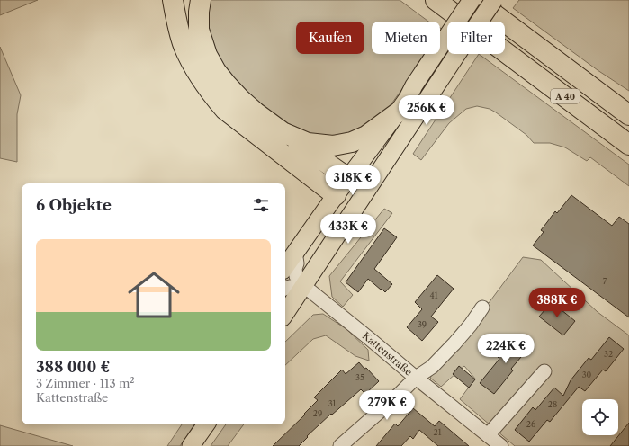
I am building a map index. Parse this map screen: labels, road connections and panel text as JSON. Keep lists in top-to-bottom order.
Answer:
{
  "streets": {
    "highway": ["A 40"],
    "street": ["Kattenstraße"]
  },
  "house_numbers": [
    "7",
    "41",
    "39",
    "32",
    "30",
    "35",
    "31",
    "28",
    "29",
    "26",
    "21"
  ],
  "page": {
    "chip": ["Kaufen", "Mieten", "Filter"],
    "price": [
      "256K €",
      "318K €",
      "433K €",
      "388K €",
      "224K €",
      "279K €"
    ],
    "heading": "6 Objekte",
    "list": [
      {
        "name": "388 000 €",
        "note": "3 Zimmer · 113 m² · Kattenstraße"
      }
    ]
  }
}
